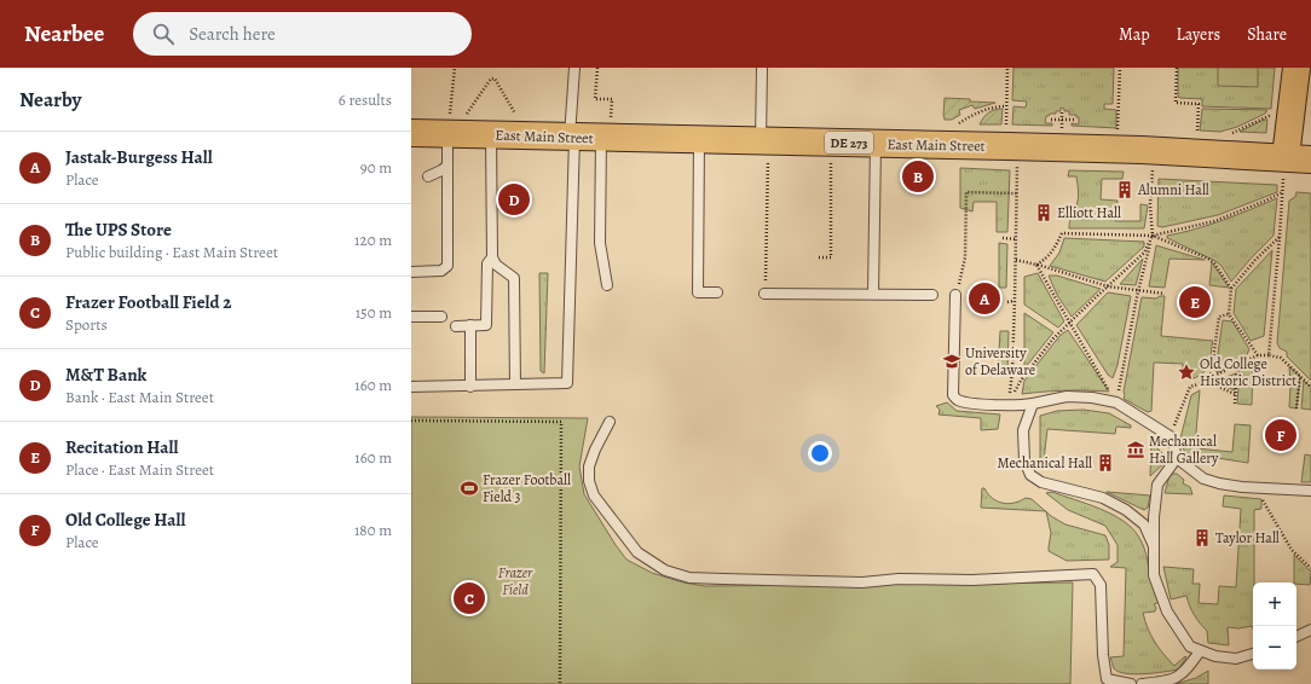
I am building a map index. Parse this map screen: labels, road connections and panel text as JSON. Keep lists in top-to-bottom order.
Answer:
{
  "streets": {
    "main road": ["East Main Street", "DE 273"]
  },
  "parks": ["Frazer Field"],
  "places": {
    "building": [
      "Alumni Hall",
      "Elliott Hall",
      "Mechanical Hall",
      "Taylor Hall"
    ],
    "school or university": ["University of Delaware"],
    "place": ["Old College Historic District"],
    "museum": ["Mechanical Hall Gallery"],
    "sports": ["Frazer Football Field 3"]
  },
  "page": {
    "header": "Nearbee",
    "search": "Search here",
    "nav": ["Map", "Layers", "Share"],
    "heading": ["Nearby", "6 results"],
    "list": [
      {
        "mark": "A",
        "name": "Jastak-Burgess Hall",
        "note": "Place",
        "value": "90 m"
      },
      {
        "mark": "B",
        "name": "The UPS Store",
        "note": "Public building · East Main Street",
        "value": "120 m"
      },
      {
        "mark": "C",
        "name": "Frazer Football Field 2",
        "note": "Sports",
        "value": "150 m"
      },
      {
        "mark": "D",
        "name": "M&T Bank",
        "note": "Bank · East Main Street",
        "value": "160 m"
      },
      {
        "mark": "E",
        "name": "Recitation Hall",
        "note": "Place · East Main Street",
        "value": "160 m"
      },
      {
        "mark": "F",
        "name": "Old College Hall",
        "note": "Place",
        "value": "180 m"
      }
    ],
    "pins": [
      "B",
      "D",
      "A",
      "E",
      "F",
      "C"
    ],
    "map_buttons": ["+", "−"]
  }
}
